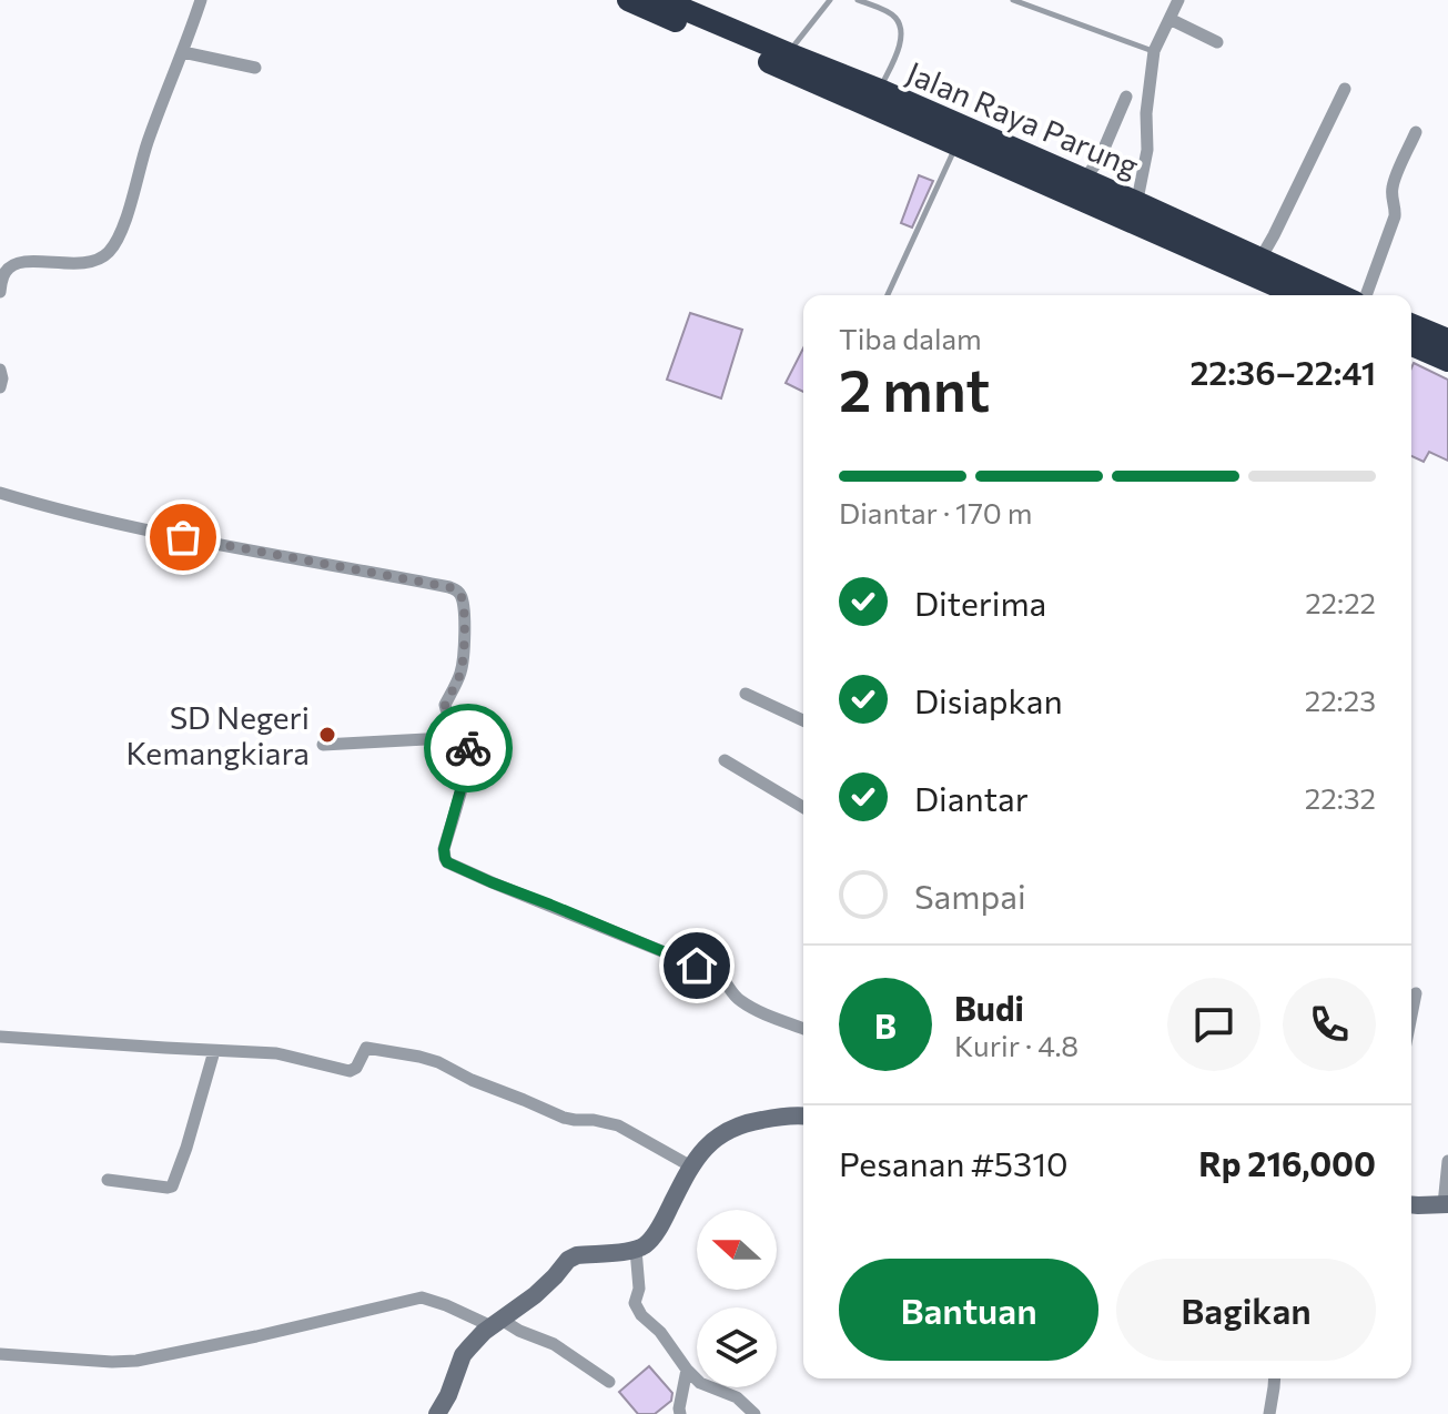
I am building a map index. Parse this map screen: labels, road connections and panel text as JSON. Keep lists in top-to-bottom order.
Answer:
{
  "streets": {
    "highway": ["Jalan Raya Parung"]
  },
  "places": ["SD Negeri Kemangkiara"],
  "north": "left",
  "page": {
    "heading": ["2 mnt", "Tiba dalam", "22:36–22:41"],
    "panel": [
      "Budi",
      "Kurir · 4.8",
      "Pesanan #5310",
      "Rp 216,000"
    ],
    "bar": "Diantar · 170 m",
    "list": [
      ["Diterima", "22:22"],
      ["Disiapkan", "22:23"],
      ["Diantar", "22:32"],
      "Sampai"
    ],
    "round": "B",
    "buttons": ["Bantuan", "Bagikan"]
  }
}
